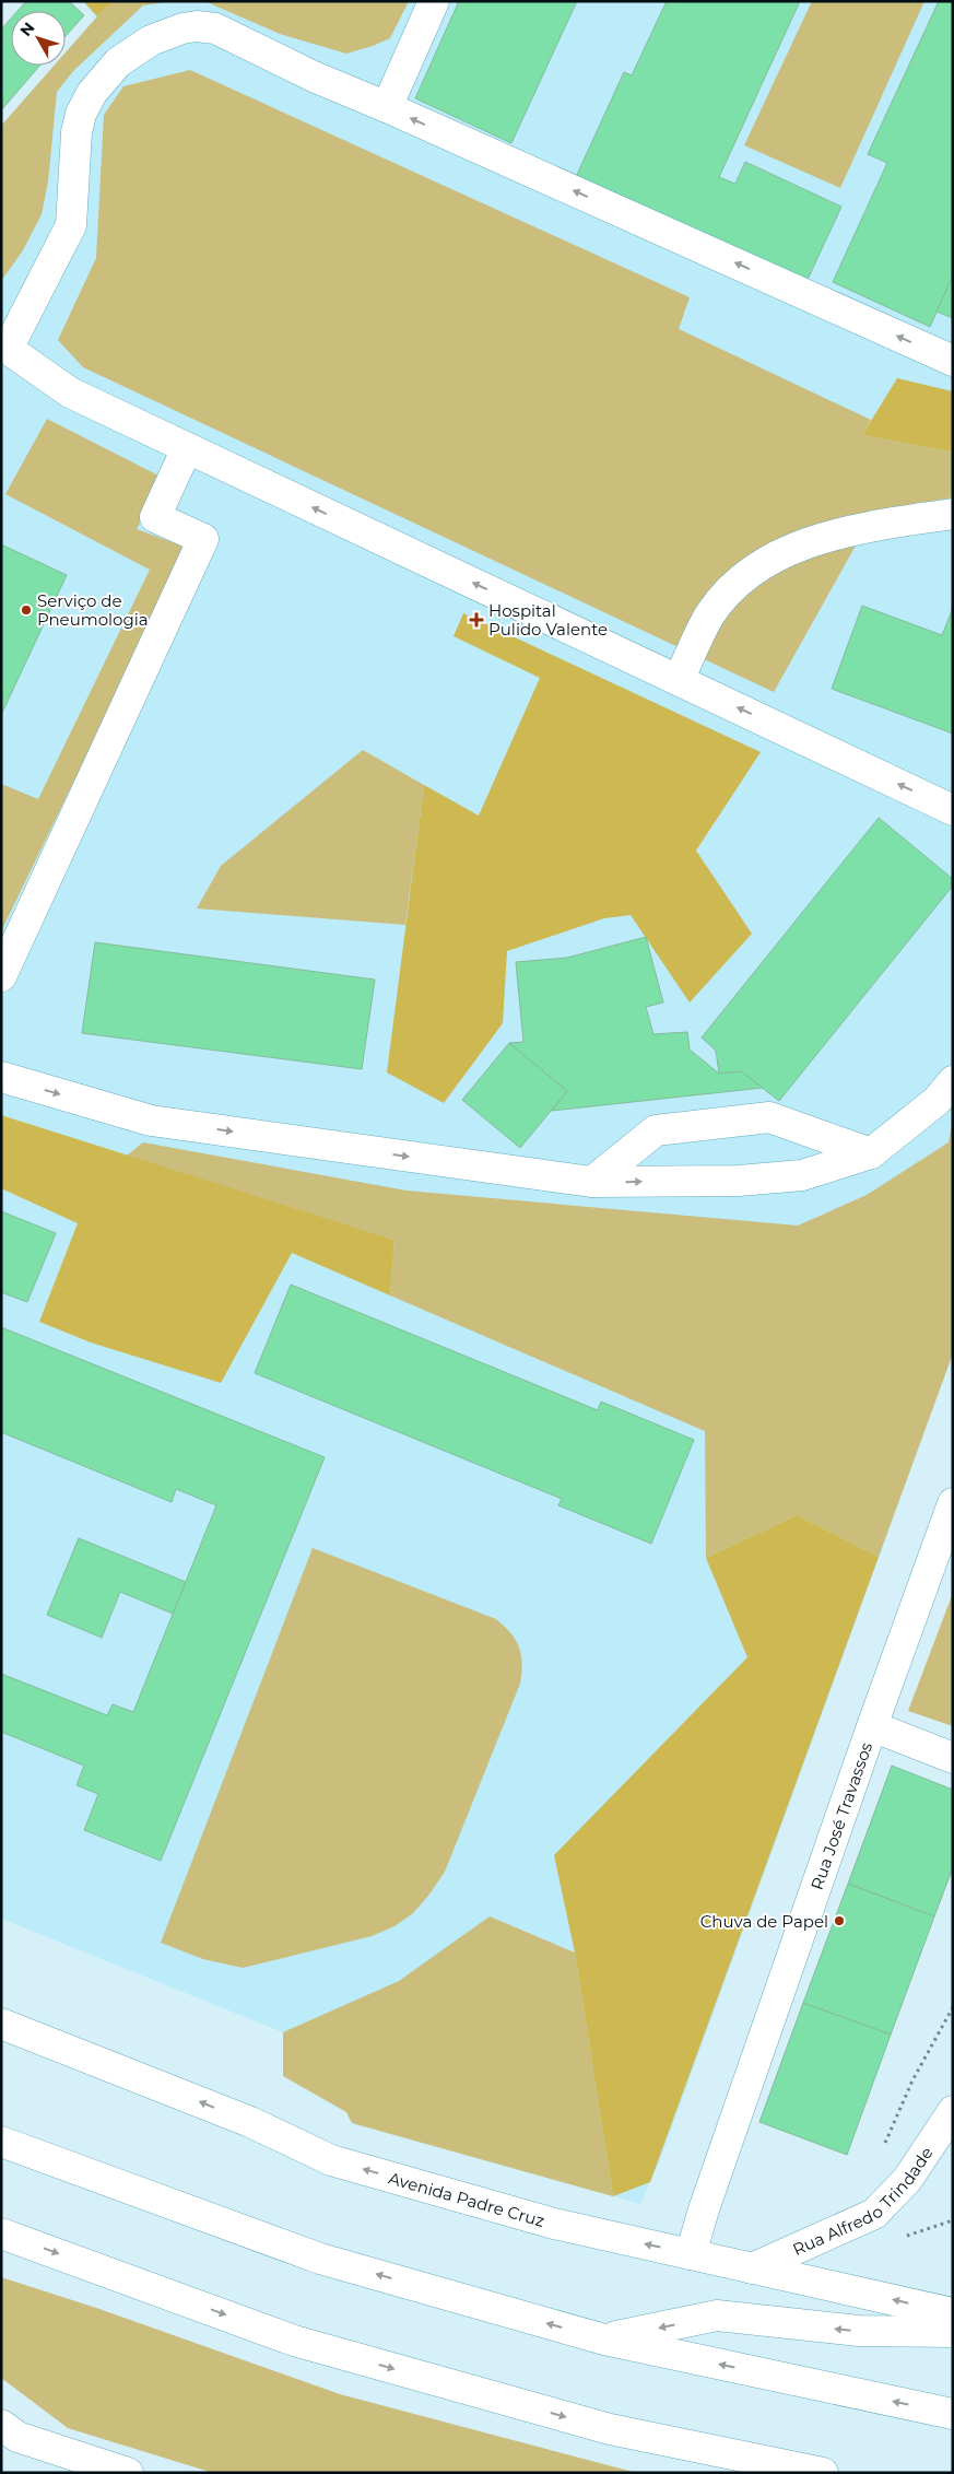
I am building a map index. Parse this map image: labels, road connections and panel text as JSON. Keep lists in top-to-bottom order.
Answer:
{
  "streets": {
    "main road": ["Rua José Travassos", "Rua Alfredo Trindade", "Avenida Padre Cruz"]
  },
  "crossings": [
    ["Rua José Travassos", "Avenida Padre Cruz"],
    ["Rua Alfredo Trindade", "Avenida Padre Cruz"]
  ],
  "places": {
    "other": ["Serviço de Pneumologia", "Chuva de Papel"],
    "health": ["Hospital Pulido Valente"]
  },
  "north": "top left"
}
